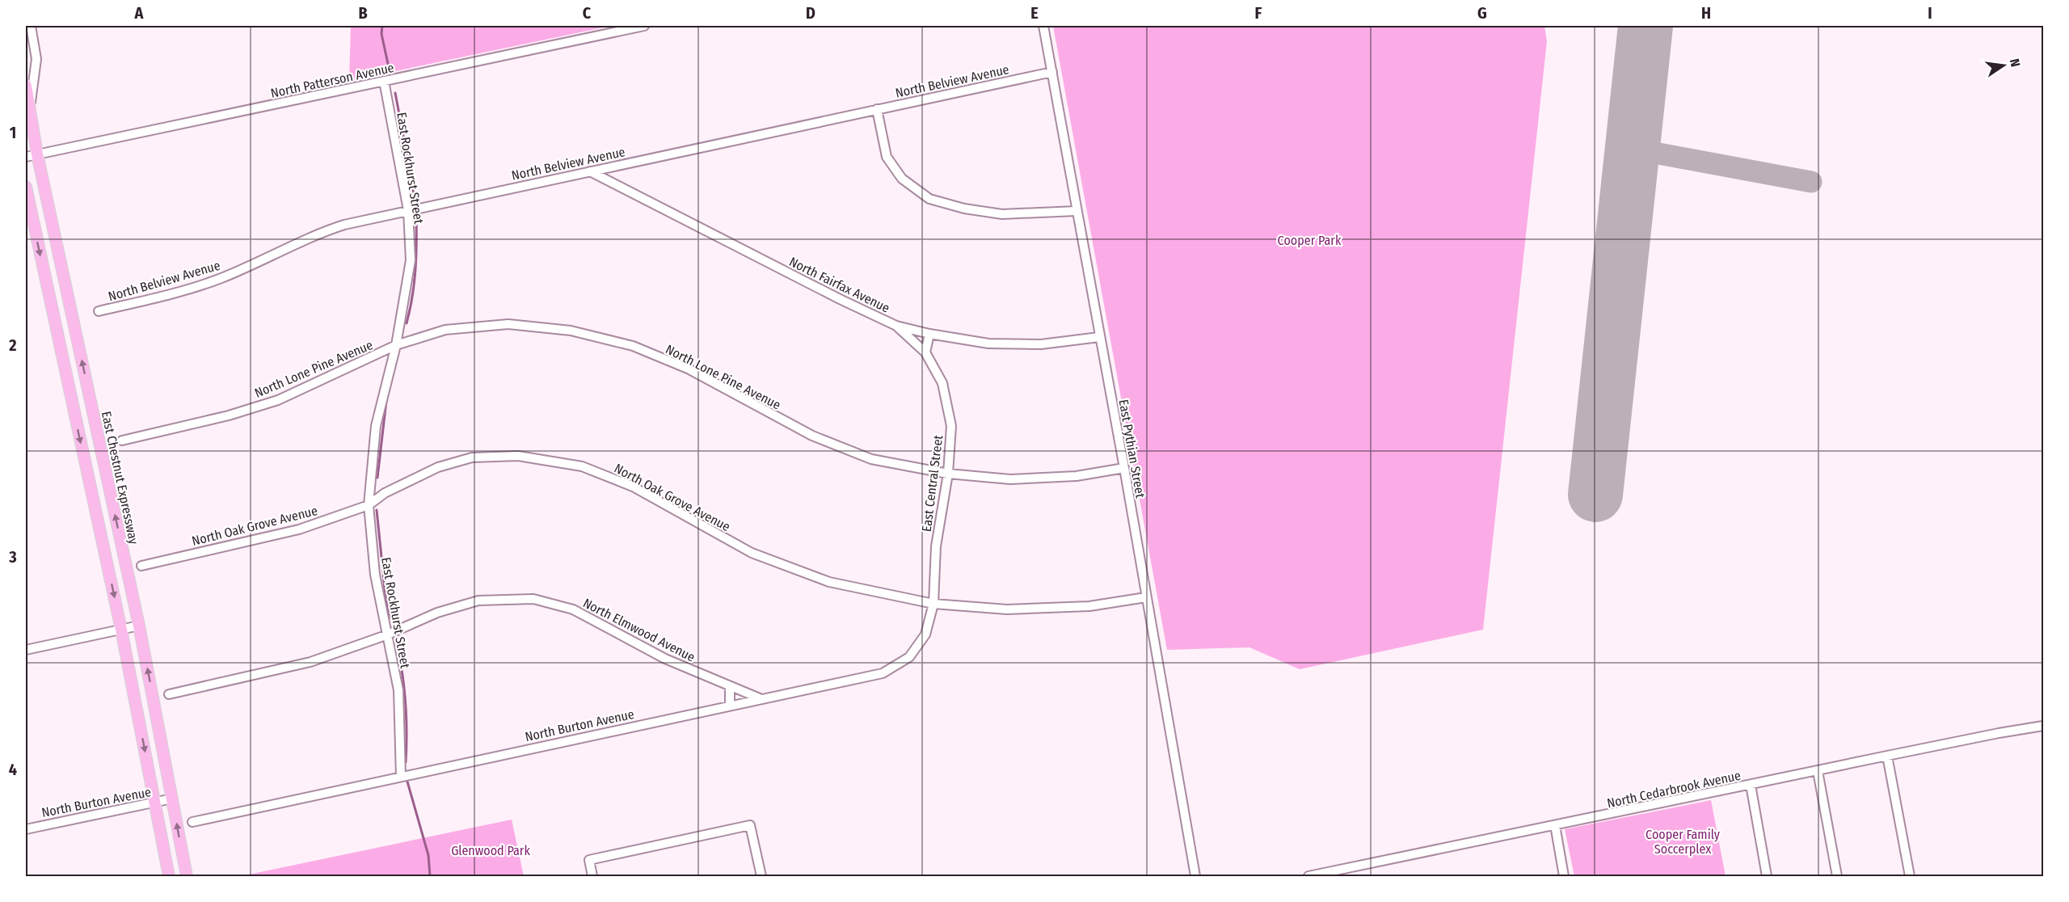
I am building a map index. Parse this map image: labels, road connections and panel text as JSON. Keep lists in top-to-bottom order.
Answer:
{
  "streets": {
    "main road": ["East Chestnut Expressway"],
    "street": [
      "North Patterson Avenue",
      "North Belview Avenue",
      "East Rockhurst Street",
      "North Fairfax Avenue",
      "North Lone Pine Avenue",
      "East Pythian Street",
      "East Central Street",
      "North Oak Grove Avenue",
      "North Elmwood Avenue",
      "North Burton Avenue",
      "North Cedarbrook Avenue"
    ]
  },
  "crossings": [
    ["North Patterson Avenue", "East Rockhurst Street"],
    ["North Patterson Avenue", "East Chestnut Expressway"],
    ["North Belview Avenue", "East Rockhurst Street"],
    ["North Belview Avenue", "North Fairfax Avenue"],
    ["North Belview Avenue", "East Pythian Street"],
    ["East Rockhurst Street", "North Lone Pine Avenue"],
    ["East Rockhurst Street", "North Oak Grove Avenue"],
    ["East Rockhurst Street", "North Elmwood Avenue"],
    ["East Rockhurst Street", "North Burton Avenue"],
    ["North Fairfax Avenue", "East Pythian Street"],
    ["North Fairfax Avenue", "East Central Street"],
    ["North Lone Pine Avenue", "East Pythian Street"],
    ["North Lone Pine Avenue", "East Central Street"],
    ["East Pythian Street", "North Oak Grove Avenue"],
    ["East Chestnut Expressway", "North Burton Avenue"],
    ["East Central Street", "North Oak Grove Avenue"],
    ["East Central Street", "North Burton Avenue"],
    ["North Oak Grove Avenue", "North Burton Avenue"],
    ["North Elmwood Avenue", "North Burton Avenue"]
  ],
  "parks": ["Cooper Park", "Cooper Family Soccerplex", "Glenwood Park"],
  "north": "right",
  "grid": {
    "columns": [
      "A",
      "B",
      "C",
      "D",
      "E",
      "F",
      "G",
      "H",
      "I"
    ],
    "rows": [
      "1",
      "2",
      "3",
      "4"
    ]
  }
}
